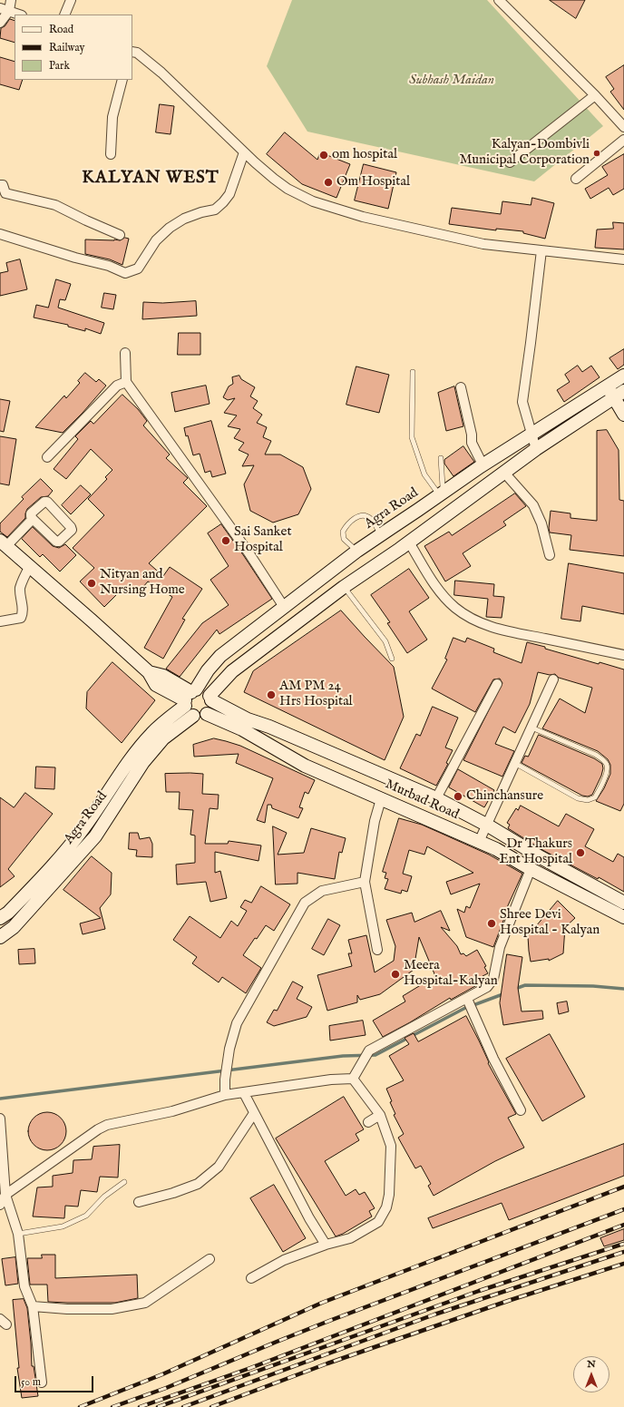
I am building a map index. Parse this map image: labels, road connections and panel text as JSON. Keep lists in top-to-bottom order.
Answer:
{
  "streets": {
    "main road": ["Agra Road", "Murbad Road"]
  },
  "crossings": [
    ["Agra Road", "Murbad Road"]
  ],
  "districts": ["KALYAN WEST"],
  "parks": ["Subhash Maidan"],
  "places": [
    "Kalyan-Dombivli Municipal Corporation",
    "om hospital",
    "Om Hospital",
    "Sai Sanket Hospital",
    "Nityan and Nursing Home",
    "AM PM 24 Hrs Hospital",
    "Chinchansure",
    "Dr Thakurs Ent Hospital",
    "Shree Devi Hospital - Kalyan",
    "Meera Hospital-Kalyan"
  ],
  "legend": ["Road", "Railway", "Park"],
  "scale_bar": "50 m",
  "north": "top"
}
